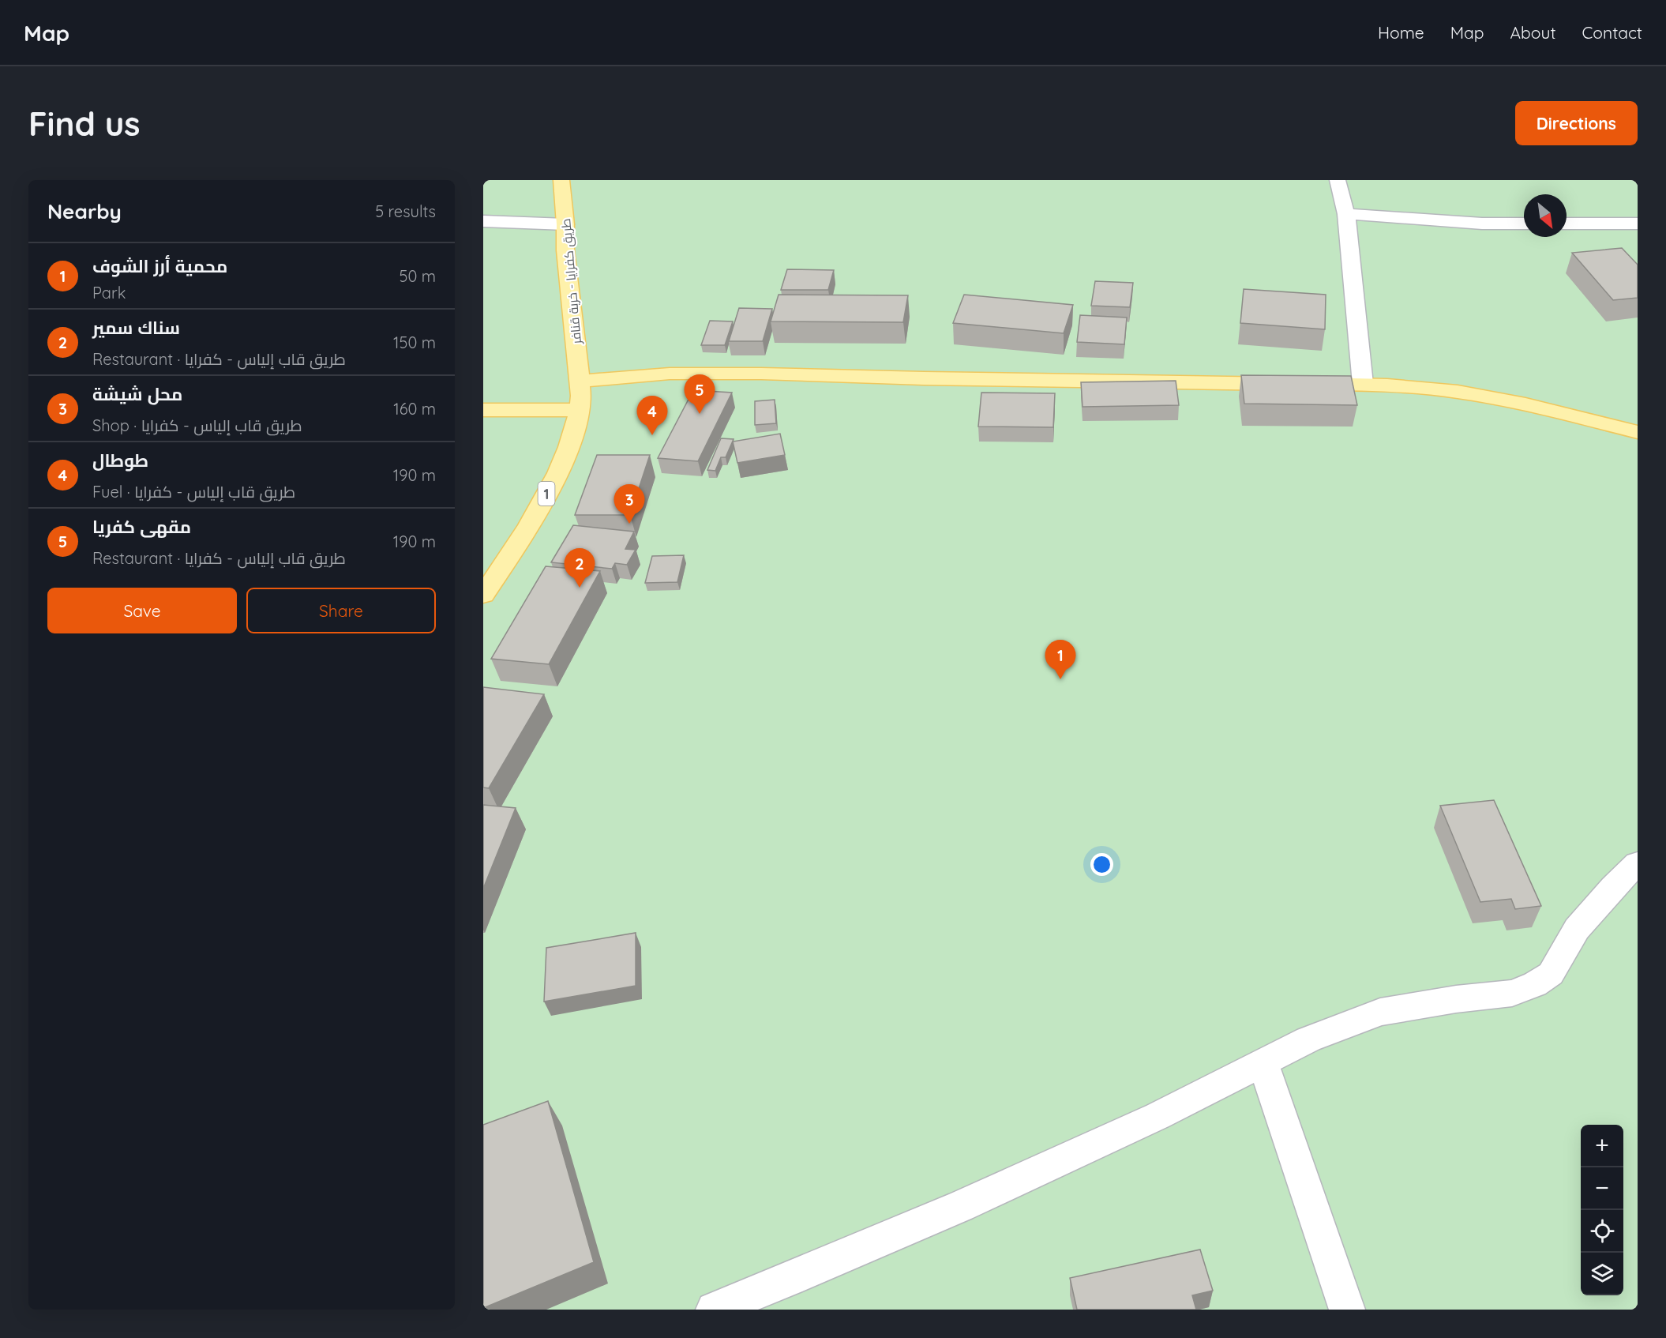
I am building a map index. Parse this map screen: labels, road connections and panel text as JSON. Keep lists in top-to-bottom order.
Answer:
{
  "streets": {
    "main road": ["طريق كفرايا - خربة قنافر", "1"]
  },
  "crossings": [
    ["طريق كفرايا - خربة قنافر", "1"]
  ],
  "north": "bottom right",
  "page": {
    "header": "Map",
    "nav": [
      "Home",
      "Map",
      "About",
      "Contact"
    ],
    "buttons": [
      "Directions",
      ["Save", "Share"]
    ],
    "title": "Find us",
    "heading": ["Nearby", "5 results"],
    "list": [
      {
        "mark": "1",
        "name": "محمية أرز الشوف",
        "note": "Park",
        "value": "50 m"
      },
      {
        "mark": "2",
        "name": "سناك سمير",
        "note": "Restaurant · طريق قاب إلياس - كفرايا",
        "value": "150 m"
      },
      {
        "mark": "3",
        "name": "محل شيشة",
        "note": "Shop · طريق قاب إلياس - كفرايا",
        "value": "160 m"
      },
      {
        "mark": "4",
        "name": "طوطال",
        "note": "Fuel · طريق قاب إلياس - كفرايا",
        "value": "190 m"
      },
      {
        "mark": "5",
        "name": "مقهى كفريا",
        "note": "Restaurant · طريق قاب إلياس - كفرايا",
        "value": "190 m"
      }
    ],
    "pins": [
      "5",
      "4",
      "3",
      "2",
      "1"
    ],
    "map_buttons": ["+", "−"]
  }
}
